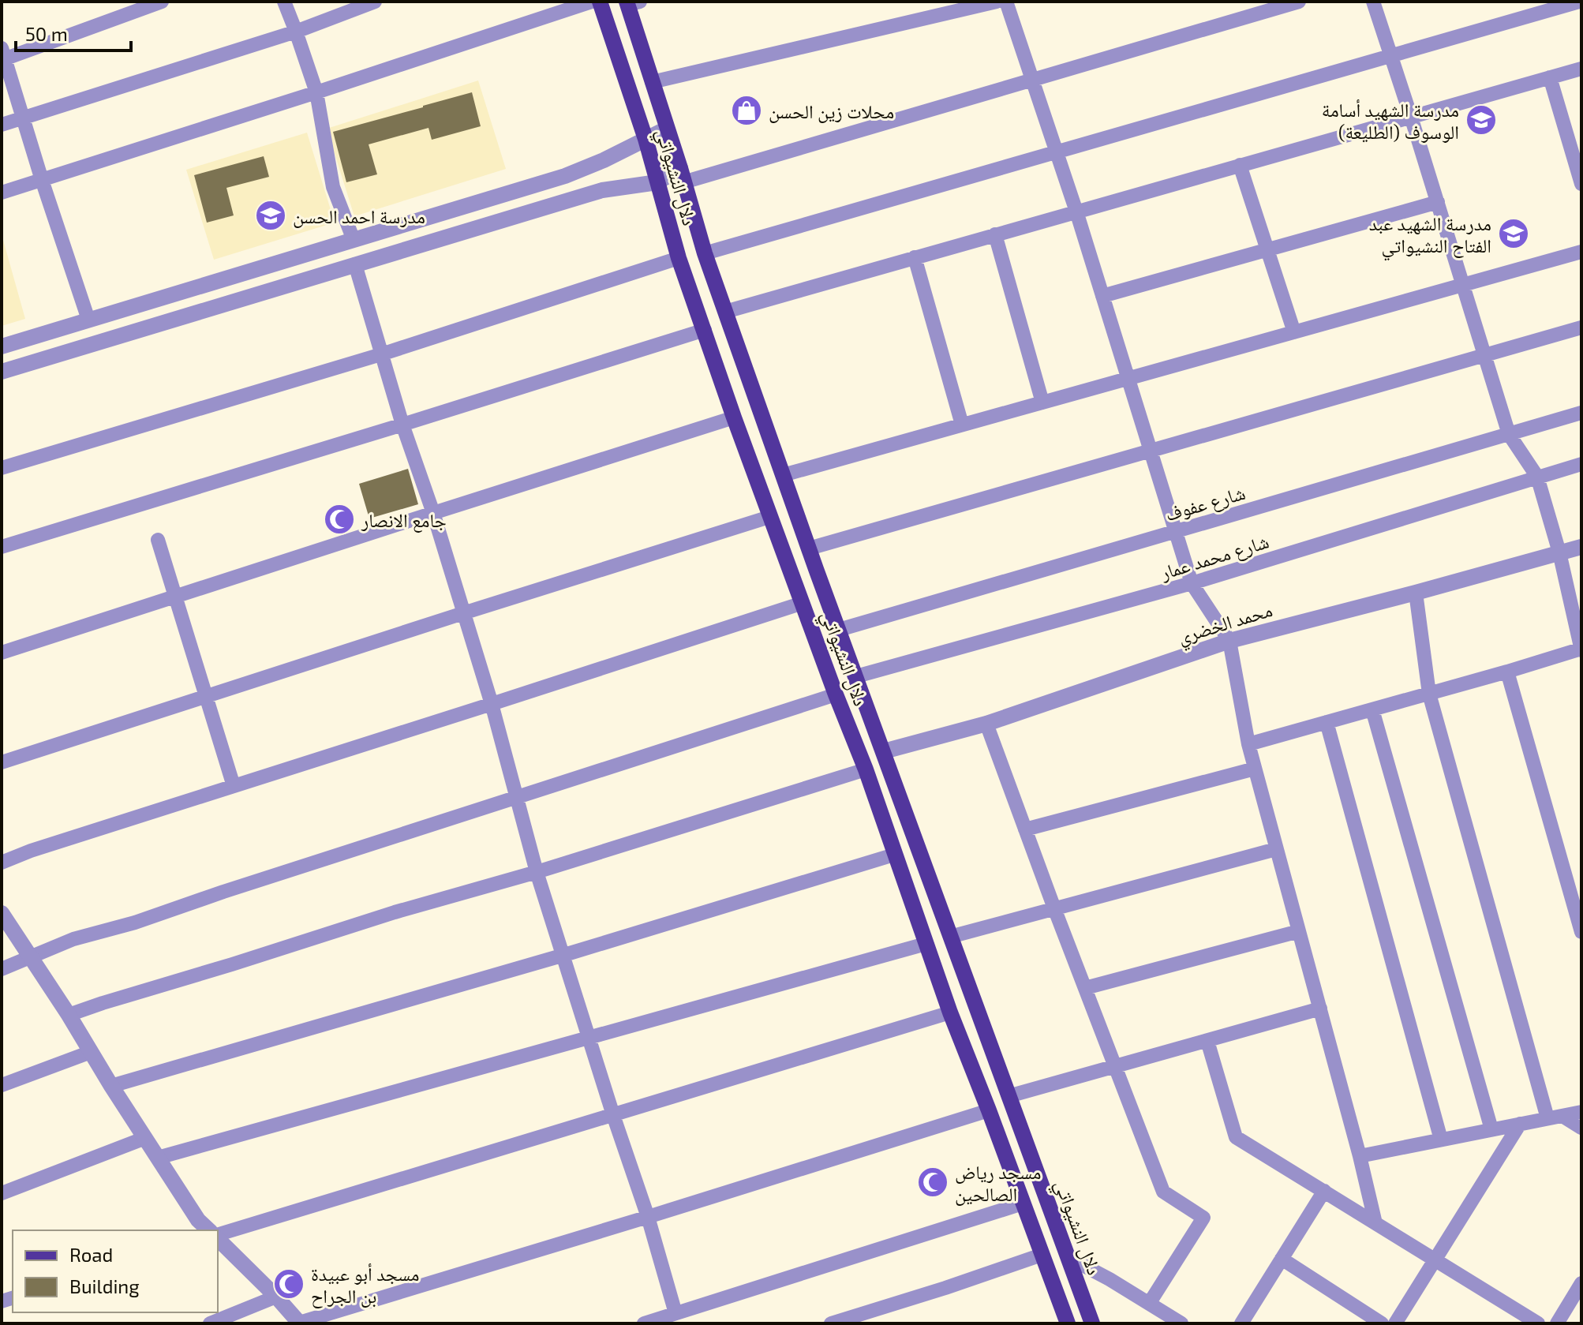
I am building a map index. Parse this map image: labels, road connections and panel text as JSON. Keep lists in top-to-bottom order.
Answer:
{
  "streets": {
    "main road": ["دلال النشيواتي"],
    "street": ["شارع عفوف", "شارع محمد عمار", "محمد الخضري"]
  },
  "crossings": [
    ["دلال النشيواتي", "شارع عفوف"],
    ["دلال النشيواتي", "شارع محمد عمار"],
    ["دلال النشيواتي", "محمد الخضري"]
  ],
  "places": {
    "shop": ["محلات زين الحسن"],
    "school or university": ["مدرسة الشهيد أسامة الوسوف (الطليعة)", "مدرسة احمد الحسن", "مدرسة الشهيد عبد الفتاح النشيواتي"],
    "mosque": ["جامع الانصار", "مسجد رياض الصالحين", "مسجد أبو عبيدة بن الجراح"]
  },
  "legend": ["Road", "Building"],
  "scale_bar": "50 m"
}
